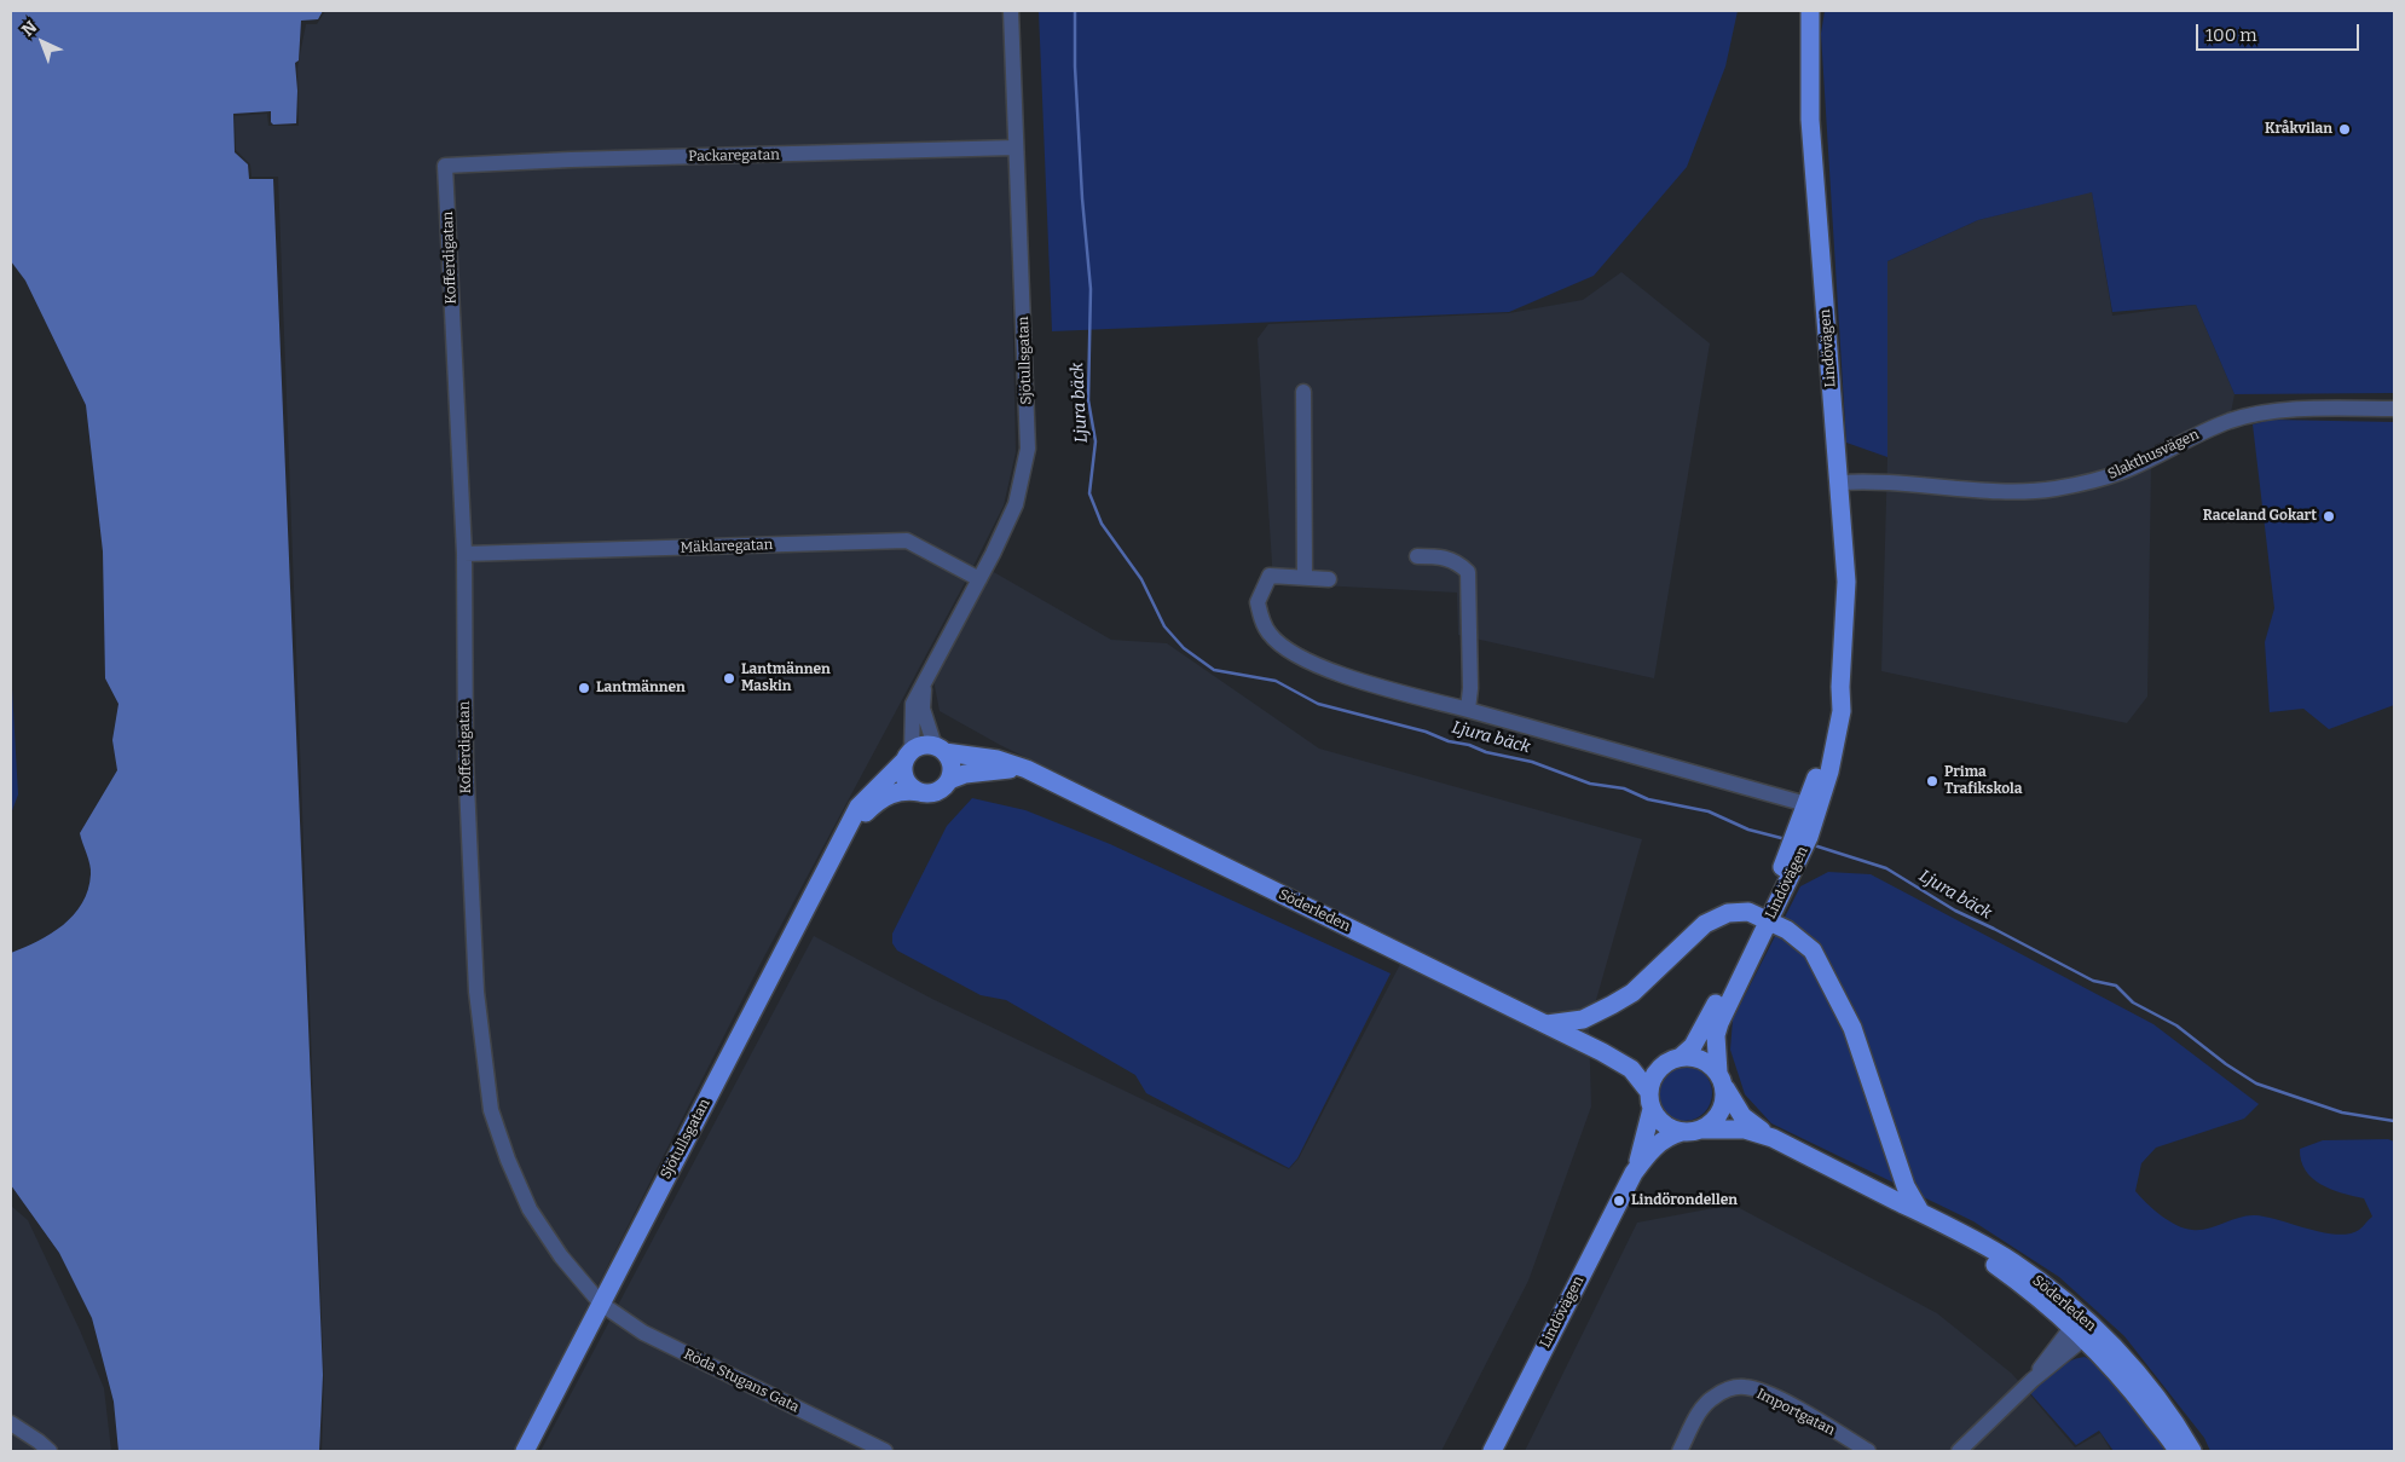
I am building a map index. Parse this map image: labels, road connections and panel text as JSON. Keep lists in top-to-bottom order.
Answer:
{
  "streets": {
    "main road": ["Lindövägen", "Sjötullsgatan", "Söderleden"],
    "street": [
      "Packaregatan",
      "Kofferdigatan",
      "Slakthusvägen",
      "Mäklaregatan",
      "Röda Stugans Gata",
      "Importgatan"
    ]
  },
  "crossings": [
    ["Packaregatan", "Kofferdigatan"],
    ["Packaregatan", "Sjötullsgatan"],
    ["Kofferdigatan", "Sjötullsgatan"],
    ["Kofferdigatan", "Mäklaregatan"],
    ["Kofferdigatan", "Röda Stugans Gata"],
    ["Lindövägen", "Slakthusvägen"],
    ["Lindövägen", "Söderleden"],
    ["Sjötullsgatan", "Mäklaregatan"],
    ["Sjötullsgatan", "Söderleden"],
    ["Sjötullsgatan", "Röda Stugans Gata"]
  ],
  "water": ["Ljura bäck"],
  "places": [
    "Kråkvilan",
    "Raceland Gokart",
    "Lantmännen Maskin",
    "Lantmännen",
    "Prima Trafikskola",
    "Lindörondellen"
  ],
  "scale_bar": "100 m",
  "north": "top left"
}
